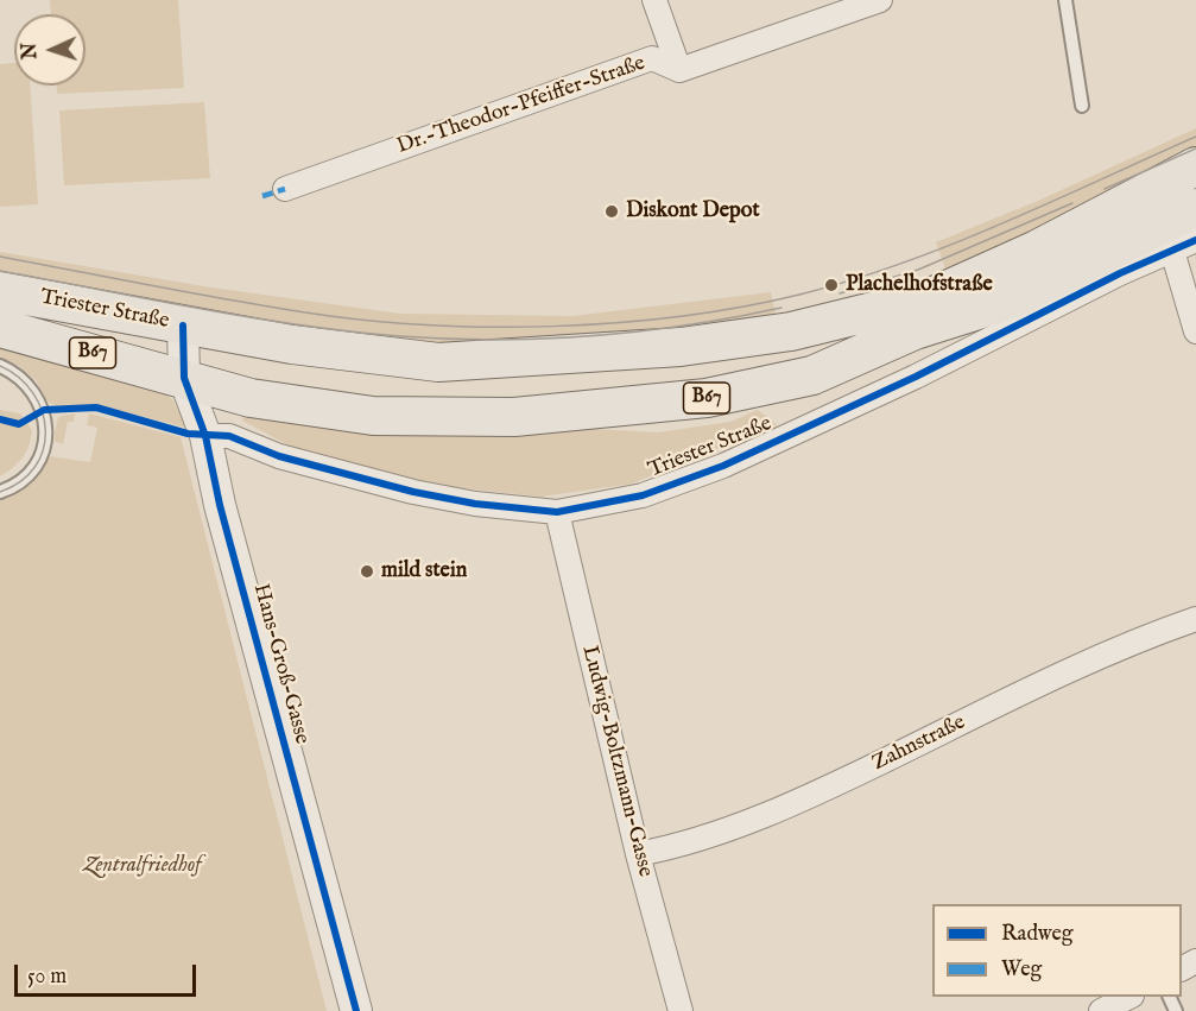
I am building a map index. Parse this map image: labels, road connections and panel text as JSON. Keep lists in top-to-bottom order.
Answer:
{
  "streets": {
    "main road": ["Triester Straße", "B67"],
    "street": [
      "Dr.-Theodor-Pfeiffer-Straße",
      "Hans-Groß-Gasse",
      "Zahnstraße",
      "Ludwig-Boltzmann-Gasse"
    ]
  },
  "crossings": [
    ["Triester Straße", "Hans-Groß-Gasse"],
    ["Triester Straße", "Ludwig-Boltzmann-Gasse"],
    ["Zahnstraße", "Ludwig-Boltzmann-Gasse"]
  ],
  "parks": ["Zentralfriedhof"],
  "places": ["Diskont Depot", "Plachelhofstraße", "mild stein"],
  "legend": ["Radweg", "Weg"],
  "scale_bar": "50 m",
  "north": "left"
}
